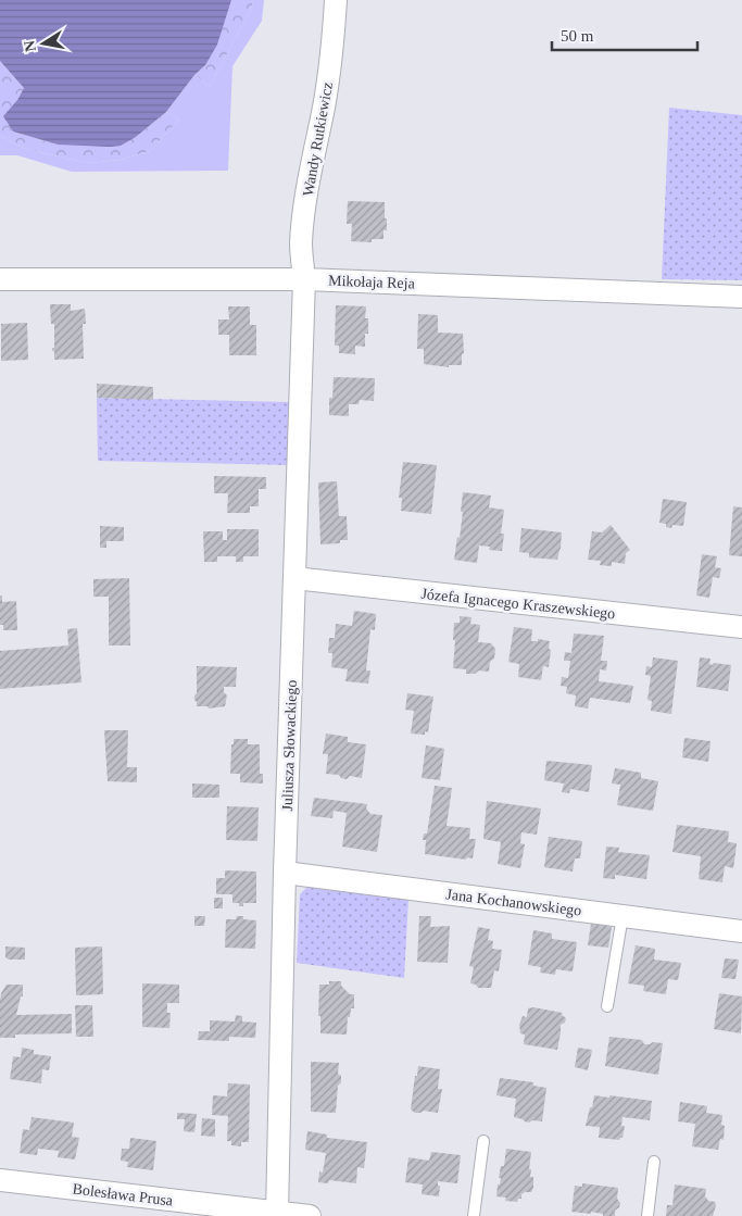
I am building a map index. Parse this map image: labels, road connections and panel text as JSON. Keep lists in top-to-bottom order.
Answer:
{
  "streets": {
    "street": [
      "Wandy Rutkiewicz",
      "Mikołaja Reja",
      "Józefa Ignacego Kraszewskiego",
      "Juliusza Słowackiego",
      "Jana Kochanowskiego",
      "Bolesława Prusa"
    ]
  },
  "crossings": [
    ["Wandy Rutkiewicz", "Mikołaja Reja"],
    ["Wandy Rutkiewicz", "Juliusza Słowackiego"],
    ["Mikołaja Reja", "Juliusza Słowackiego"],
    ["Józefa Ignacego Kraszewskiego", "Juliusza Słowackiego"],
    ["Juliusza Słowackiego", "Jana Kochanowskiego"],
    ["Juliusza Słowackiego", "Bolesława Prusa"]
  ],
  "scale_bar": "50 m",
  "north": "left"
}
